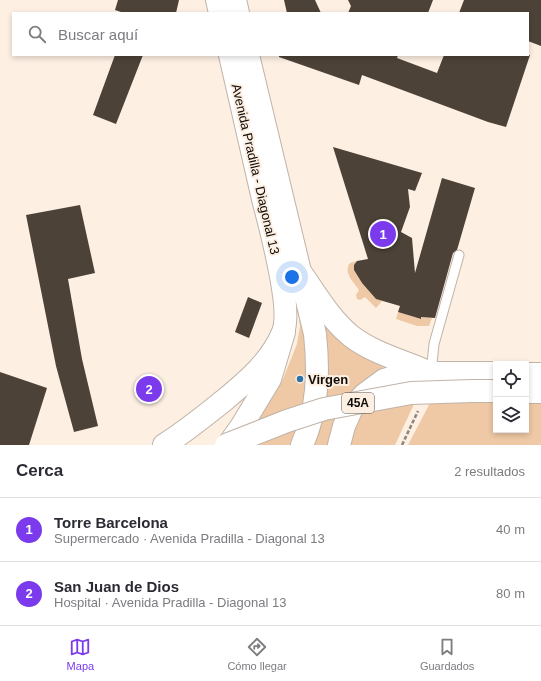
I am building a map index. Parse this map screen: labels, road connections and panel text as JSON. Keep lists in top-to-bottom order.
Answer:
{
  "streets": {
    "main road": ["Avenida Pradilla - Diagonal 13", "45A"]
  },
  "places": ["Virgen"],
  "page": {
    "search": "Buscar aquí",
    "pins": ["1", "2"],
    "heading": ["Cerca", "2 resultados"],
    "list": [
      {
        "mark": "1",
        "name": "Torre Barcelona",
        "note": "Supermercado · Avenida Pradilla - Diagonal 13",
        "value": "40 m"
      },
      {
        "mark": "2",
        "name": "San Juan de Dios",
        "note": "Hospital · Avenida Pradilla - Diagonal 13",
        "value": "80 m"
      }
    ],
    "nav": ["Mapa", "Cómo llegar", "Guardados"]
  }
}
